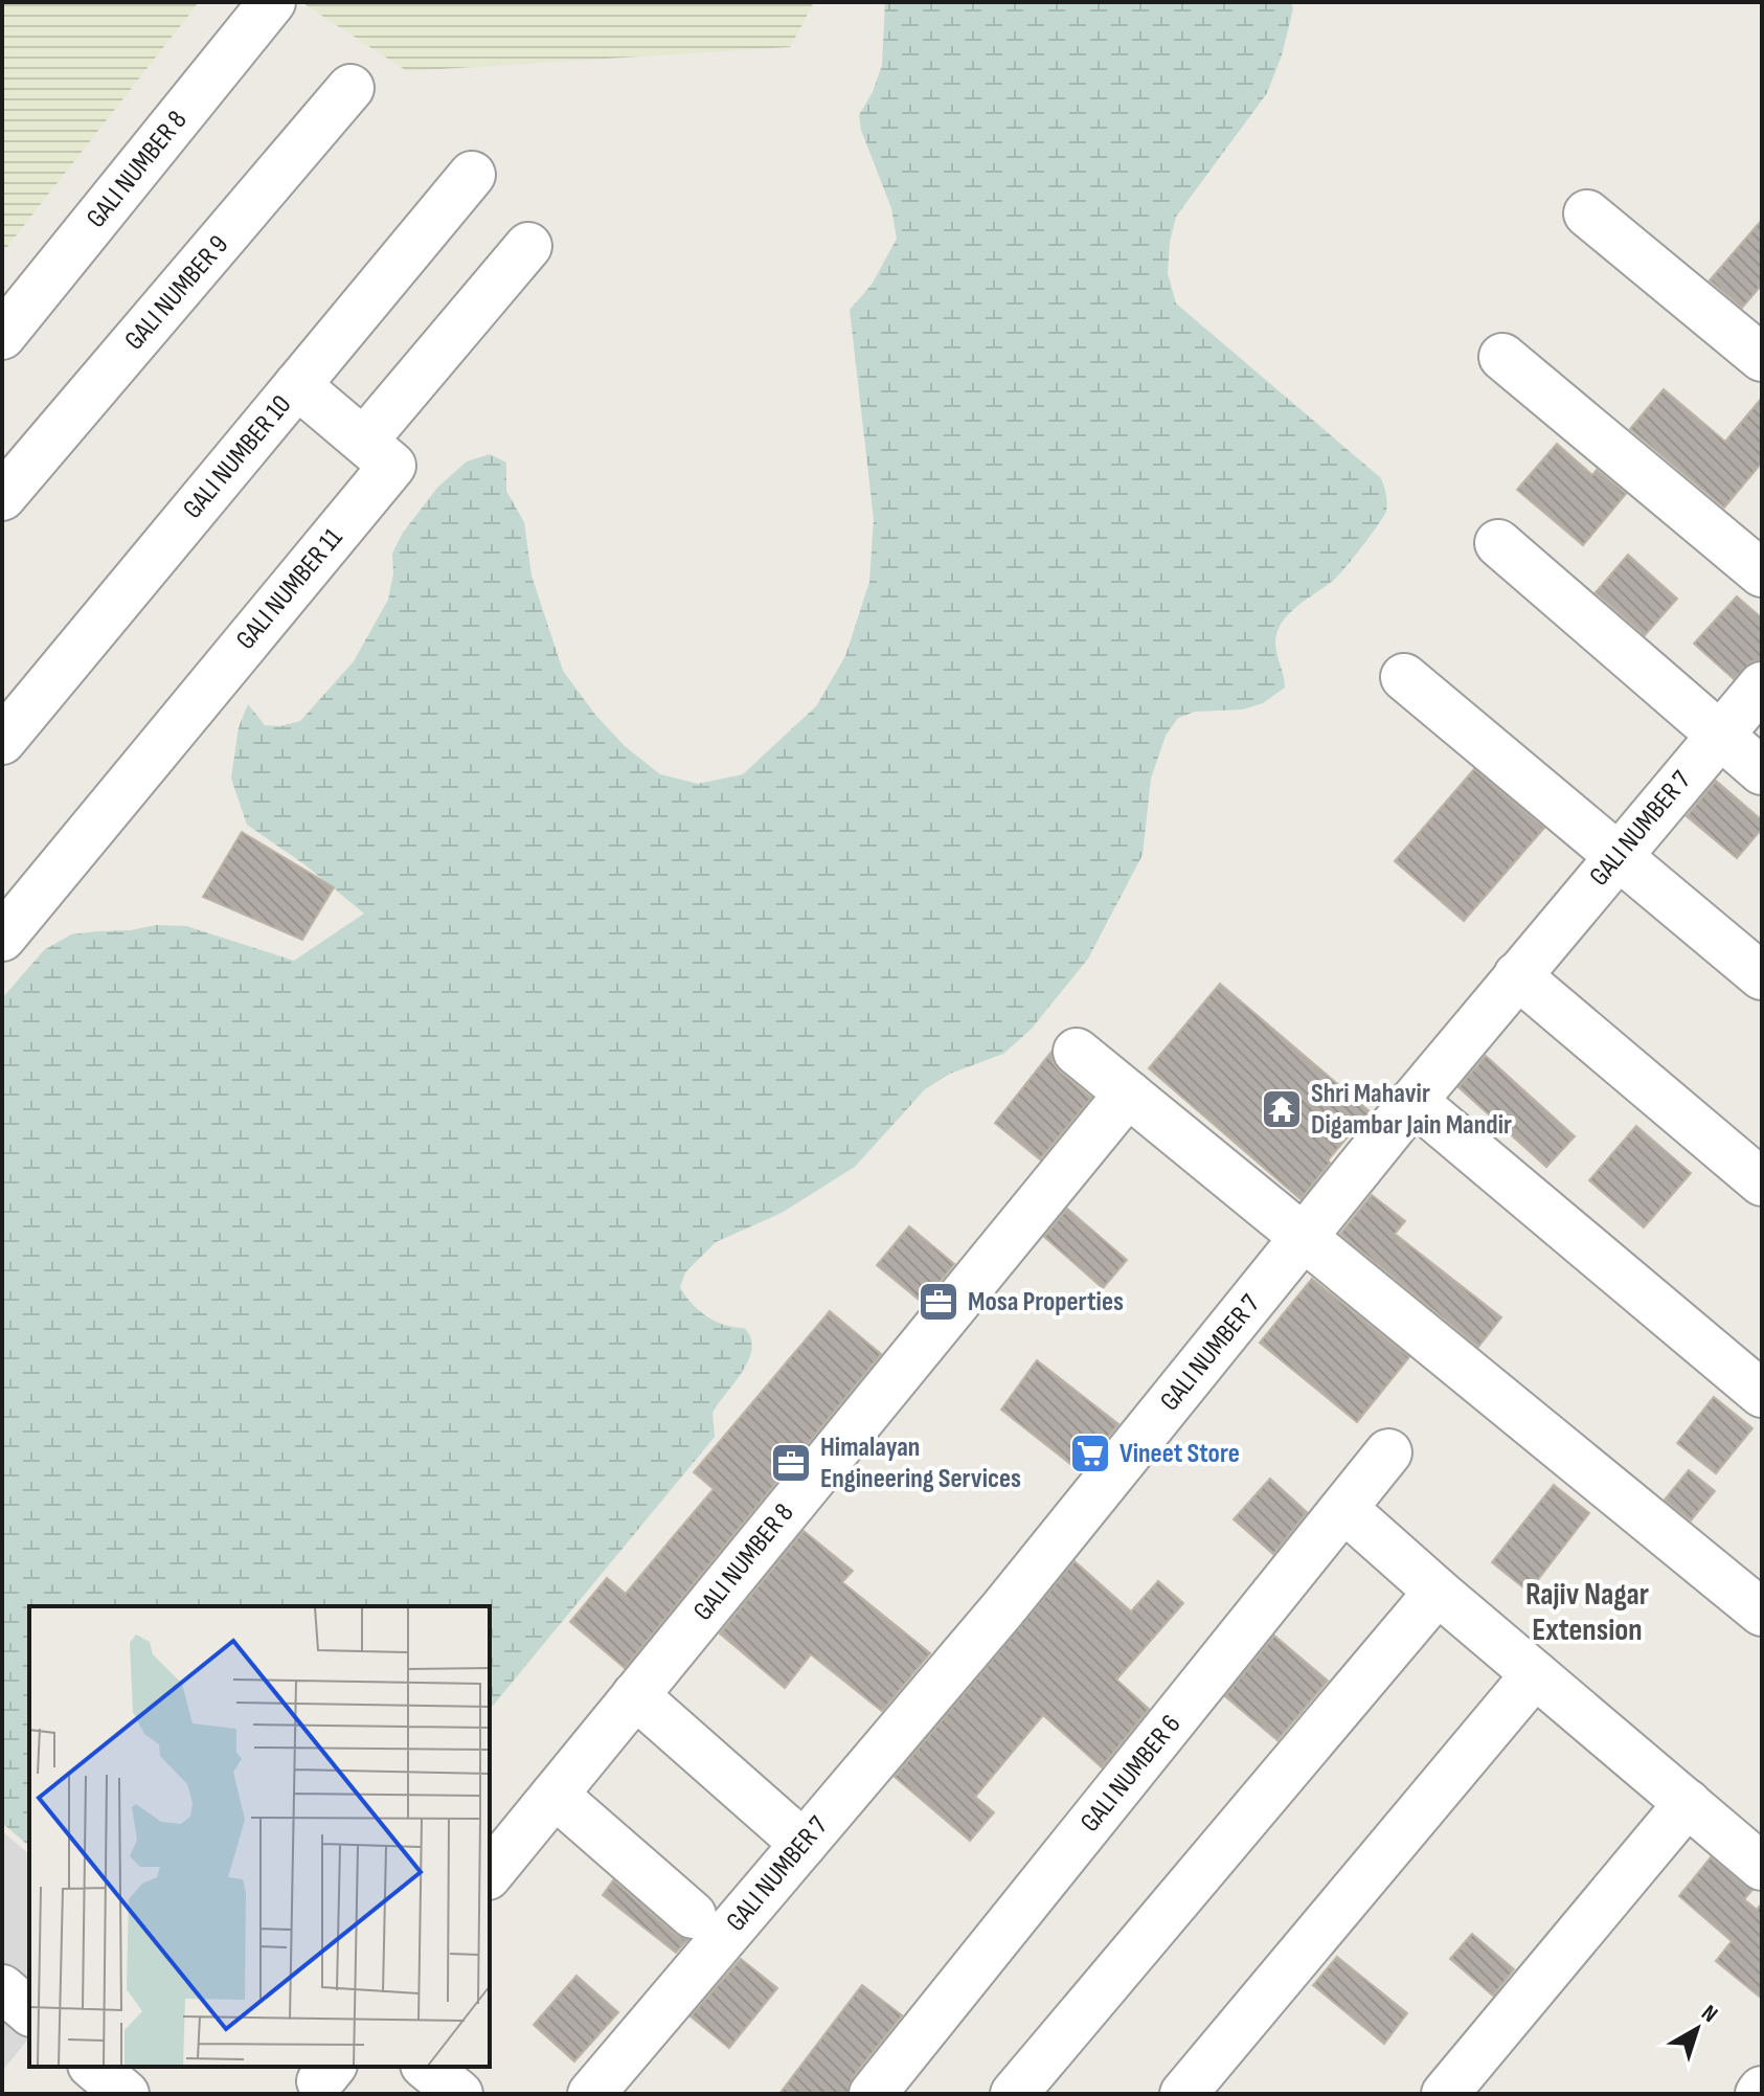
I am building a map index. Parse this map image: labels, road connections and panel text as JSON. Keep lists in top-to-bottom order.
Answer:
{
  "streets": {
    "street": [
      "GALI NUMBER 8",
      "GALI NUMBER 9",
      "GALI NUMBER 10",
      "GALI NUMBER 11",
      "GALI NUMBER 7",
      "GALI NUMBER 6"
    ]
  },
  "districts": ["Rajiv Nagar Extension"],
  "places": {
    "temple": ["Shri Mahavir Digambar Jain Mandir"],
    "office": ["Mosa Properties", "Himalayan Engineering Services"],
    "supermarket": ["Vineet Store"]
  },
  "north": "top right"
}
